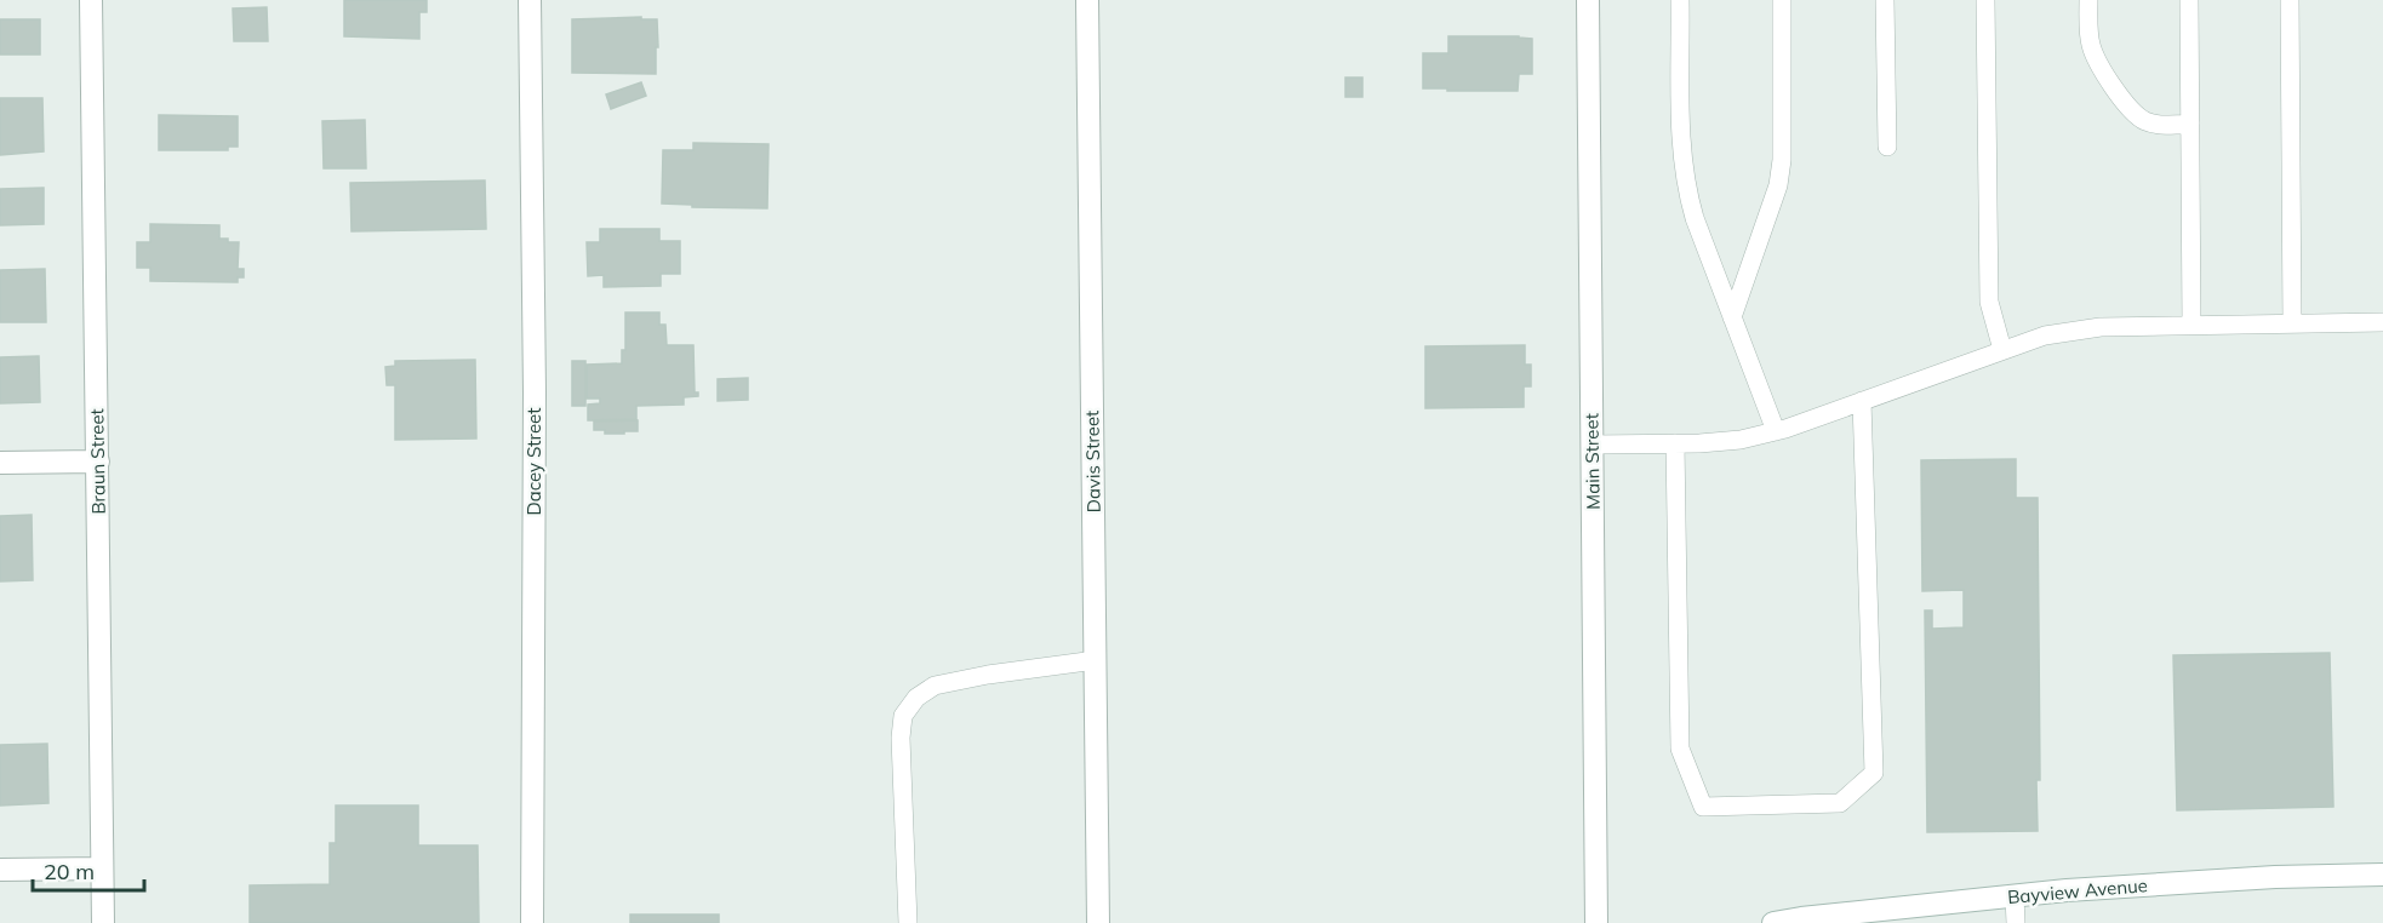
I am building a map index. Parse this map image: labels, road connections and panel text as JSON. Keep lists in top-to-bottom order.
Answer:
{
  "streets": {
    "street": [
      "Braun Street",
      "Dacey Street",
      "Davis Street",
      "Main Street",
      "Bayview Avenue"
    ]
  },
  "scale_bar": "20 m"
}
